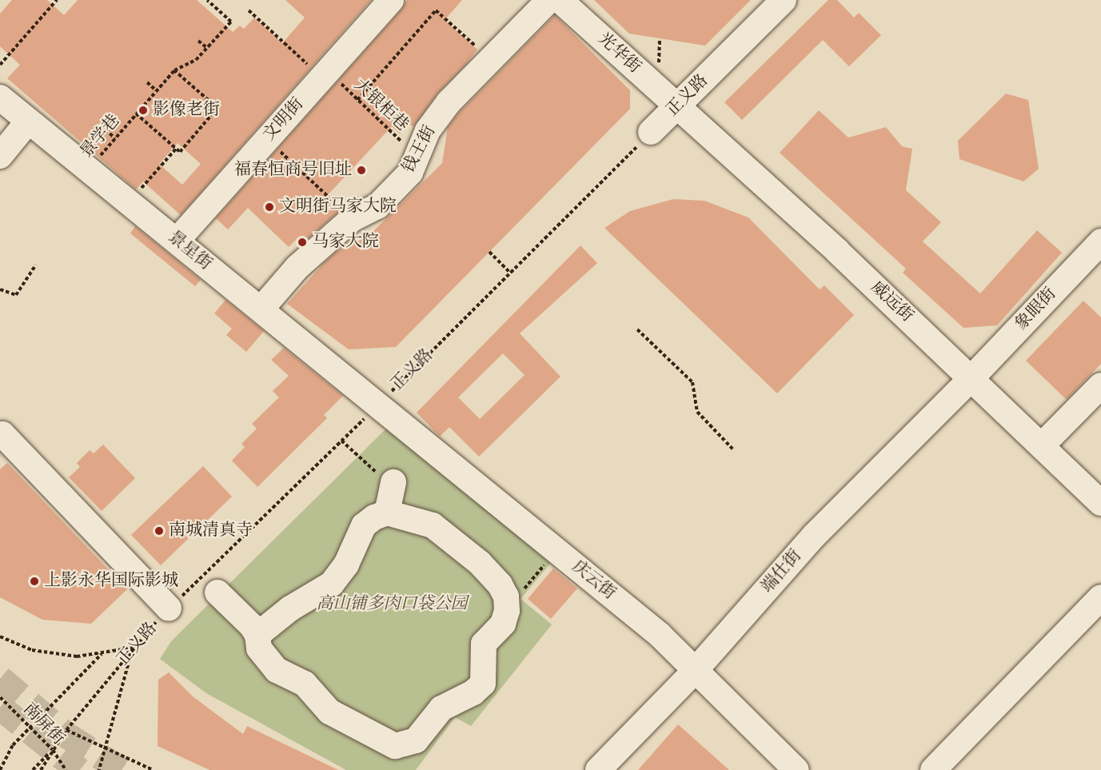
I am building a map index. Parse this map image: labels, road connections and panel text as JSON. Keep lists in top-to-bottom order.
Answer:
{
  "streets": {
    "street": [
      "光华街",
      "正义路",
      "文明街",
      "钱王街",
      "景星街",
      "威远街",
      "象眼街",
      "端仕街",
      "庆云街"
    ],
    "path": ["大银柜巷", "景学巷", "南屏街"]
  },
  "crossings": [
    ["光华街", "正义路"],
    ["光华街", "威远街"],
    ["正义路", "景星街"],
    ["正义路", "威远街"],
    ["正义路", "庆云街"],
    ["正义路", "南屏街"],
    ["大银柜巷", "文明街"],
    ["大银柜巷", "钱王街"],
    ["文明街", "景星街"],
    ["景学巷", "景星街"],
    ["钱王街", "景星街"],
    ["景星街", "庆云街"],
    ["威远街", "象眼街"],
    ["威远街", "端仕街"],
    ["象眼街", "端仕街"],
    ["端仕街", "庆云街"]
  ],
  "parks": ["高山铺多肉口袋公园"],
  "places": [
    "影像老街",
    "福春恒商号旧址",
    "文明街马家大院",
    "马家大院",
    "南城清真寺",
    "上影永华国际影城"
  ]
}
